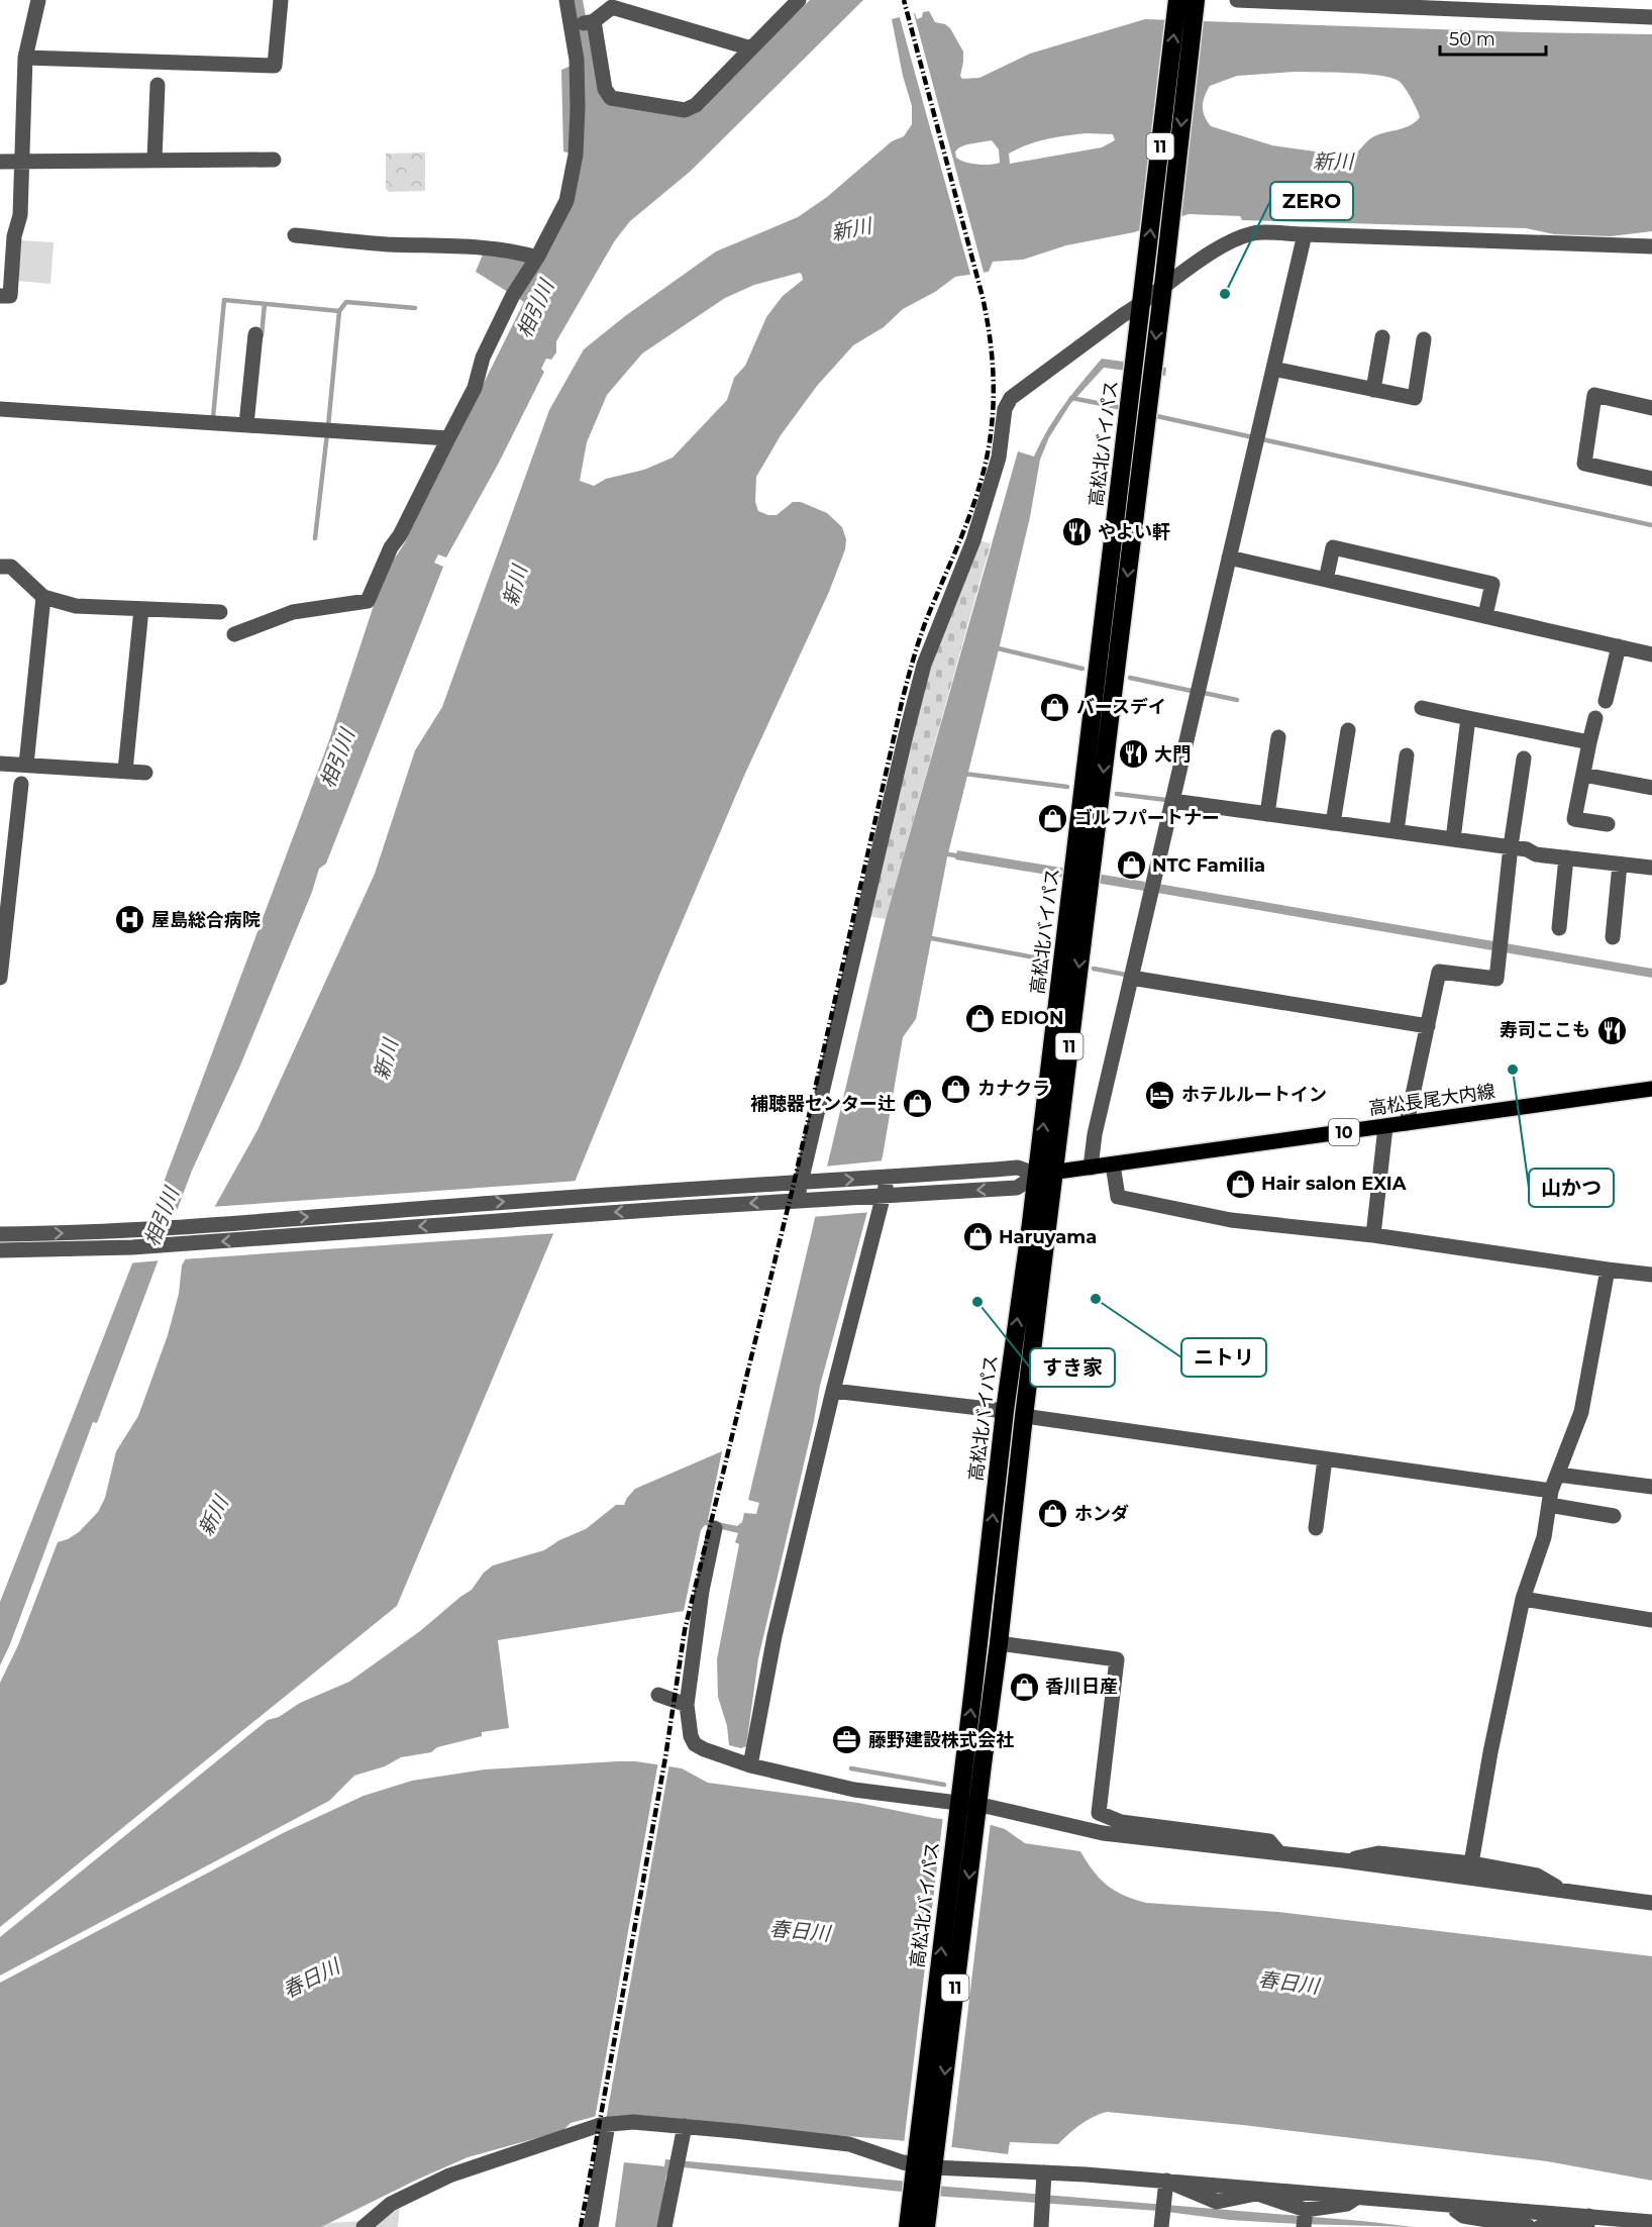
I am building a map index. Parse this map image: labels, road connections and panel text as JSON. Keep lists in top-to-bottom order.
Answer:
{
  "streets": {
    "highway": ["11", "高松北バイパス"],
    "main road": ["高松長尾大内線", "10"]
  },
  "crossings": [
    ["高松北バイパス", "高松長尾大内線"]
  ],
  "water": ["新川", "相引川", "春日川"],
  "places": {
    "other": [
      "ZERO",
      "山かつ",
      "ニトリ",
      "すき家"
    ],
    "restaurant": ["やよい軒", "大門", "寿司ここも"],
    "shop": [
      "バースデイ",
      "ゴルフパートナー",
      "NTC Familia",
      "EDION",
      "カナクラ",
      "補聴器センター辻",
      "Hair salon EXIA",
      "Haruyama",
      "ホンダ",
      "香川日産"
    ],
    "hospital": ["屋島総合病院"],
    "hotel": ["ホテルルートイン"],
    "office": ["藤野建設株式会社"]
  },
  "scale_bar": "50 m"
}
